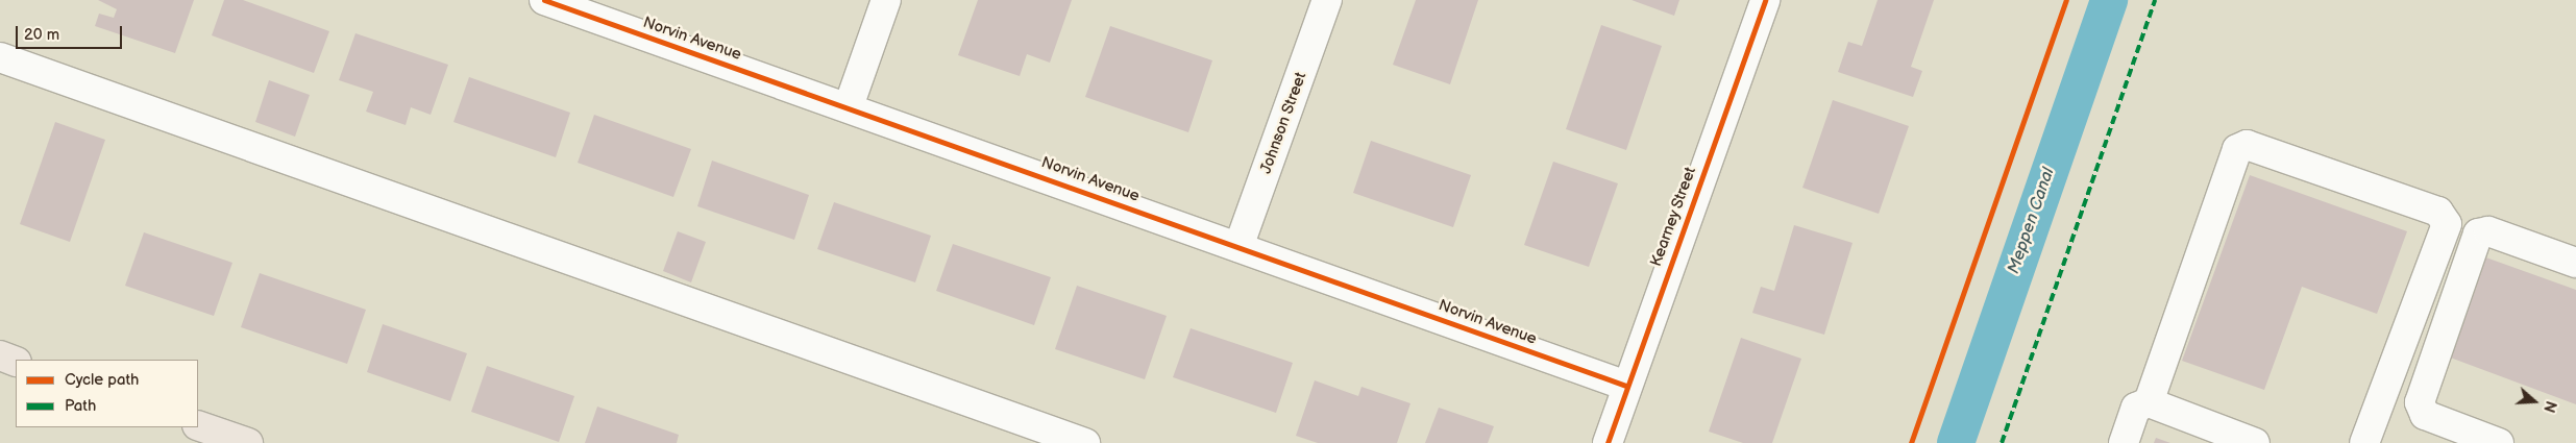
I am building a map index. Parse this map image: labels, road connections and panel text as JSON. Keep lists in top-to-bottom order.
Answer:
{
  "streets": {
    "street": ["Norvin Avenue", "Johnson Street", "Kearney Street"]
  },
  "crossings": [
    ["Norvin Avenue", "Johnson Street"],
    ["Norvin Avenue", "Kearney Street"]
  ],
  "water": ["Meppen Canal"],
  "legend": ["Cycle path", "Path"],
  "scale_bar": "20 m",
  "north": "right"
}
